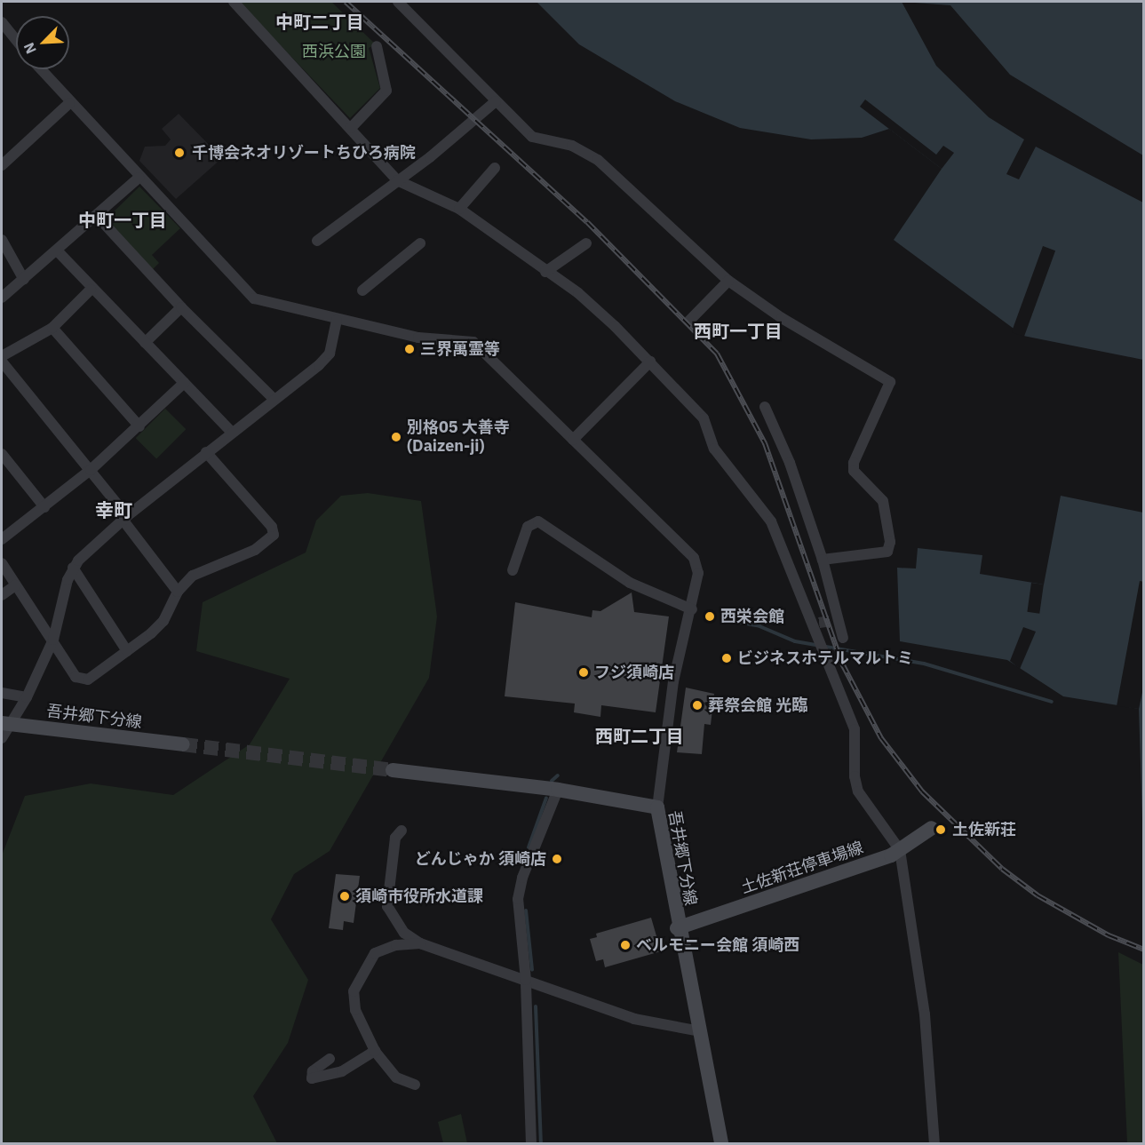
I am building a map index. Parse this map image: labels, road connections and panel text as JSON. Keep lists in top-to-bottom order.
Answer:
{
  "streets": {
    "main road": ["吾井郷下分線", "土佐新荘停車場線"]
  },
  "crossings": [
    ["吾井郷下分線", "土佐新荘停車場線"]
  ],
  "districts": [
    "中町二丁目",
    "中町一丁目",
    "西町一丁目",
    "幸町",
    "西町二丁目"
  ],
  "parks": ["西浜公園"],
  "places": [
    "千博会ネオリゾートちひろ病院",
    "三界萬霊等",
    "別格05 大善寺 (Daizen-ji)",
    "西栄会館",
    "ビジネスホテルマルトミ",
    "フジ須崎店",
    "葬祭会館 光臨",
    "土佐新荘",
    "どんじゃか 須崎店",
    "須崎市役所水道課",
    "ベルモニー会館 須崎西"
  ],
  "north": "bottom left"
}
